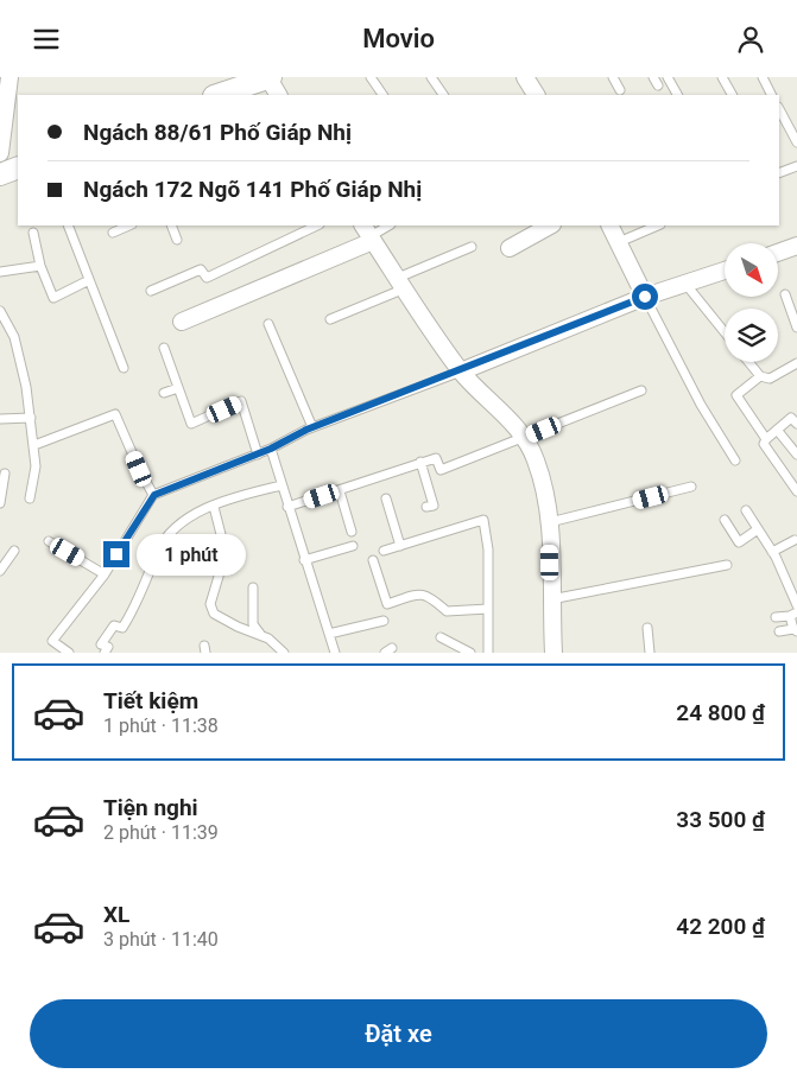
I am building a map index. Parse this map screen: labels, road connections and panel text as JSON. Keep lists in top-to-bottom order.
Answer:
{
  "north": "bottom right",
  "page": {
    "header": "Movio",
    "banner": ["Ngách 88/61 Phố Giáp Nhị", "Ngách 172 Ngõ 141 Phố Giáp Nhị"],
    "bubble": "1 phút",
    "list": [
      {
        "name": "Tiết kiệm",
        "note": "1 phút · 11:38",
        "value": "24 800 ₫"
      },
      {
        "name": "Tiện nghi",
        "note": "2 phút · 11:39",
        "value": "33 500 ₫"
      },
      {
        "name": "XL",
        "note": "3 phút · 11:40",
        "value": "42 200 ₫"
      }
    ],
    "buttons": "Đặt xe"
  }
}
